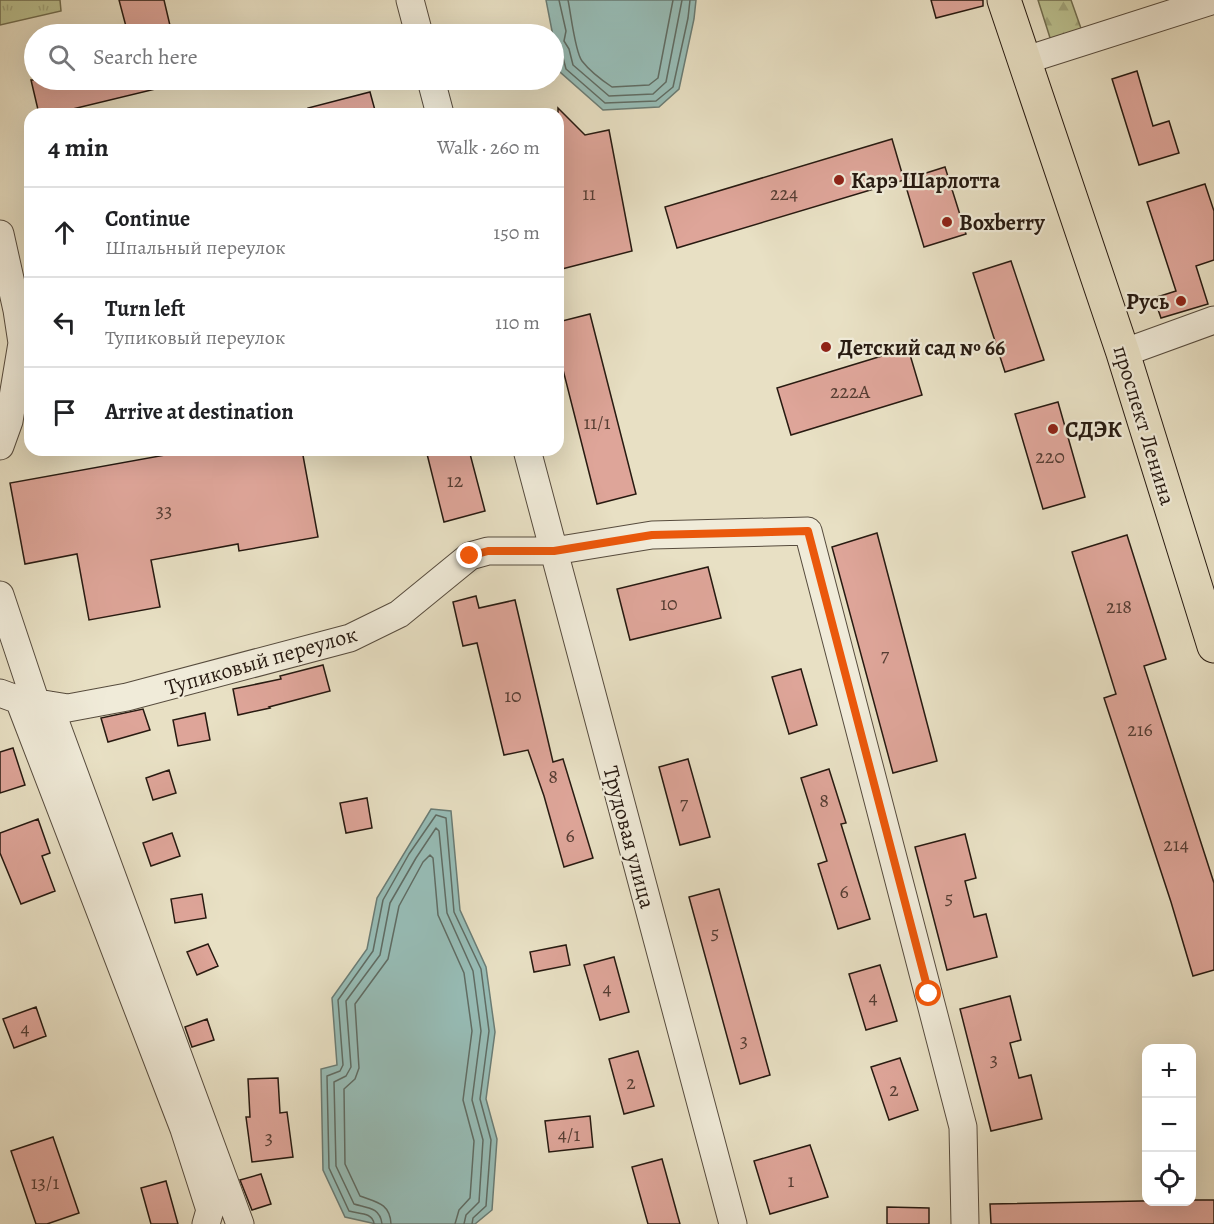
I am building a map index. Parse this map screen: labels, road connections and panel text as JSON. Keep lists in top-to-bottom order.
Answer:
{
  "streets": {
    "main road": ["проспект Ленина"],
    "street": ["Тупиковый переулок", "Трудовая улица"]
  },
  "crossings": [
    ["Тупиковый переулок", "Трудовая улица"]
  ],
  "places": [
    "Карэ Шарлотта",
    "Boxberry",
    "Русь",
    "Детский сад № 66",
    "СДЭК"
  ],
  "house_numbers": [
    "11",
    "224",
    "222А",
    "11/1",
    "220",
    "12",
    "33",
    "10",
    "218",
    "7",
    "10",
    "216",
    "8",
    "8",
    "7",
    "6",
    "214",
    "6",
    "5",
    "5",
    "4",
    "4",
    "4",
    "3",
    "3",
    "2",
    "2",
    "4/1",
    "3",
    "1",
    "13/1"
  ],
  "page": {
    "search": "Search here",
    "heading": ["4 min", "Walk · 260 m"],
    "list": [
      ["Continue", "Шпальный переулок", "150 m"],
      ["Turn left", "Тупиковый переулок", "110 m"],
      "Arrive at destination"
    ],
    "map_buttons": ["+", "−"]
  }
}
